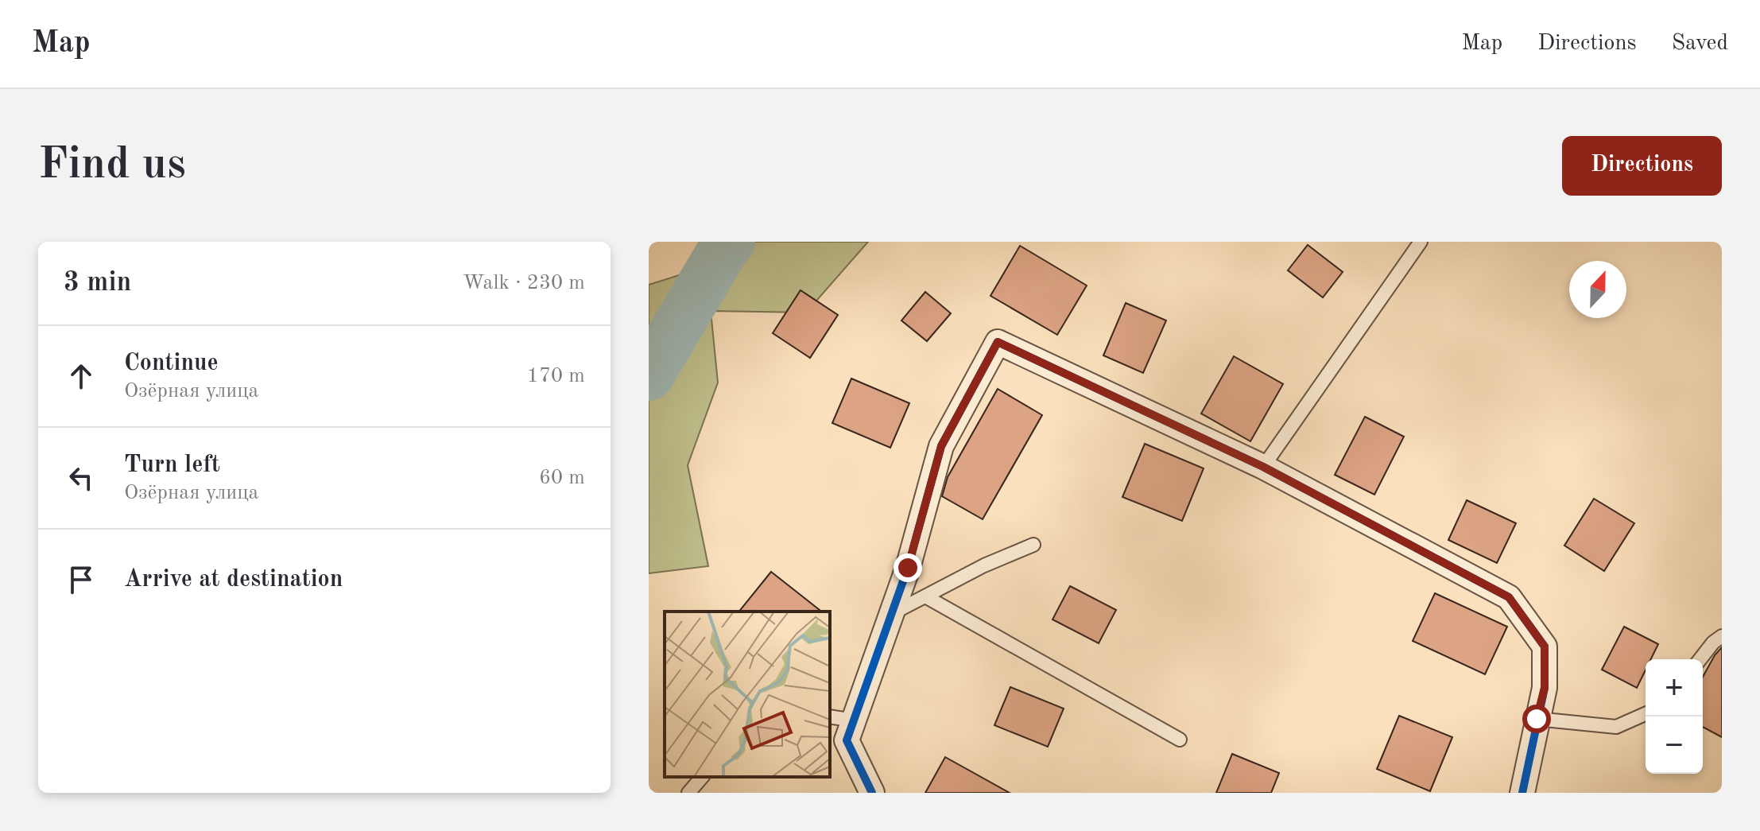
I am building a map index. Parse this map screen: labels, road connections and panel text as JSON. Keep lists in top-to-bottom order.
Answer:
{
  "north": "top",
  "page": {
    "header": "Map",
    "nav": ["Map", "Directions", "Saved"],
    "buttons": "Directions",
    "title": "Find us",
    "heading": ["3 min", "Walk · 230 m"],
    "list": [
      ["Continue", "Озёрная улица", "170 m"],
      ["Turn left", "Озёрная улица", "60 m"],
      "Arrive at destination"
    ],
    "map_buttons": ["+", "−"]
  }
}
